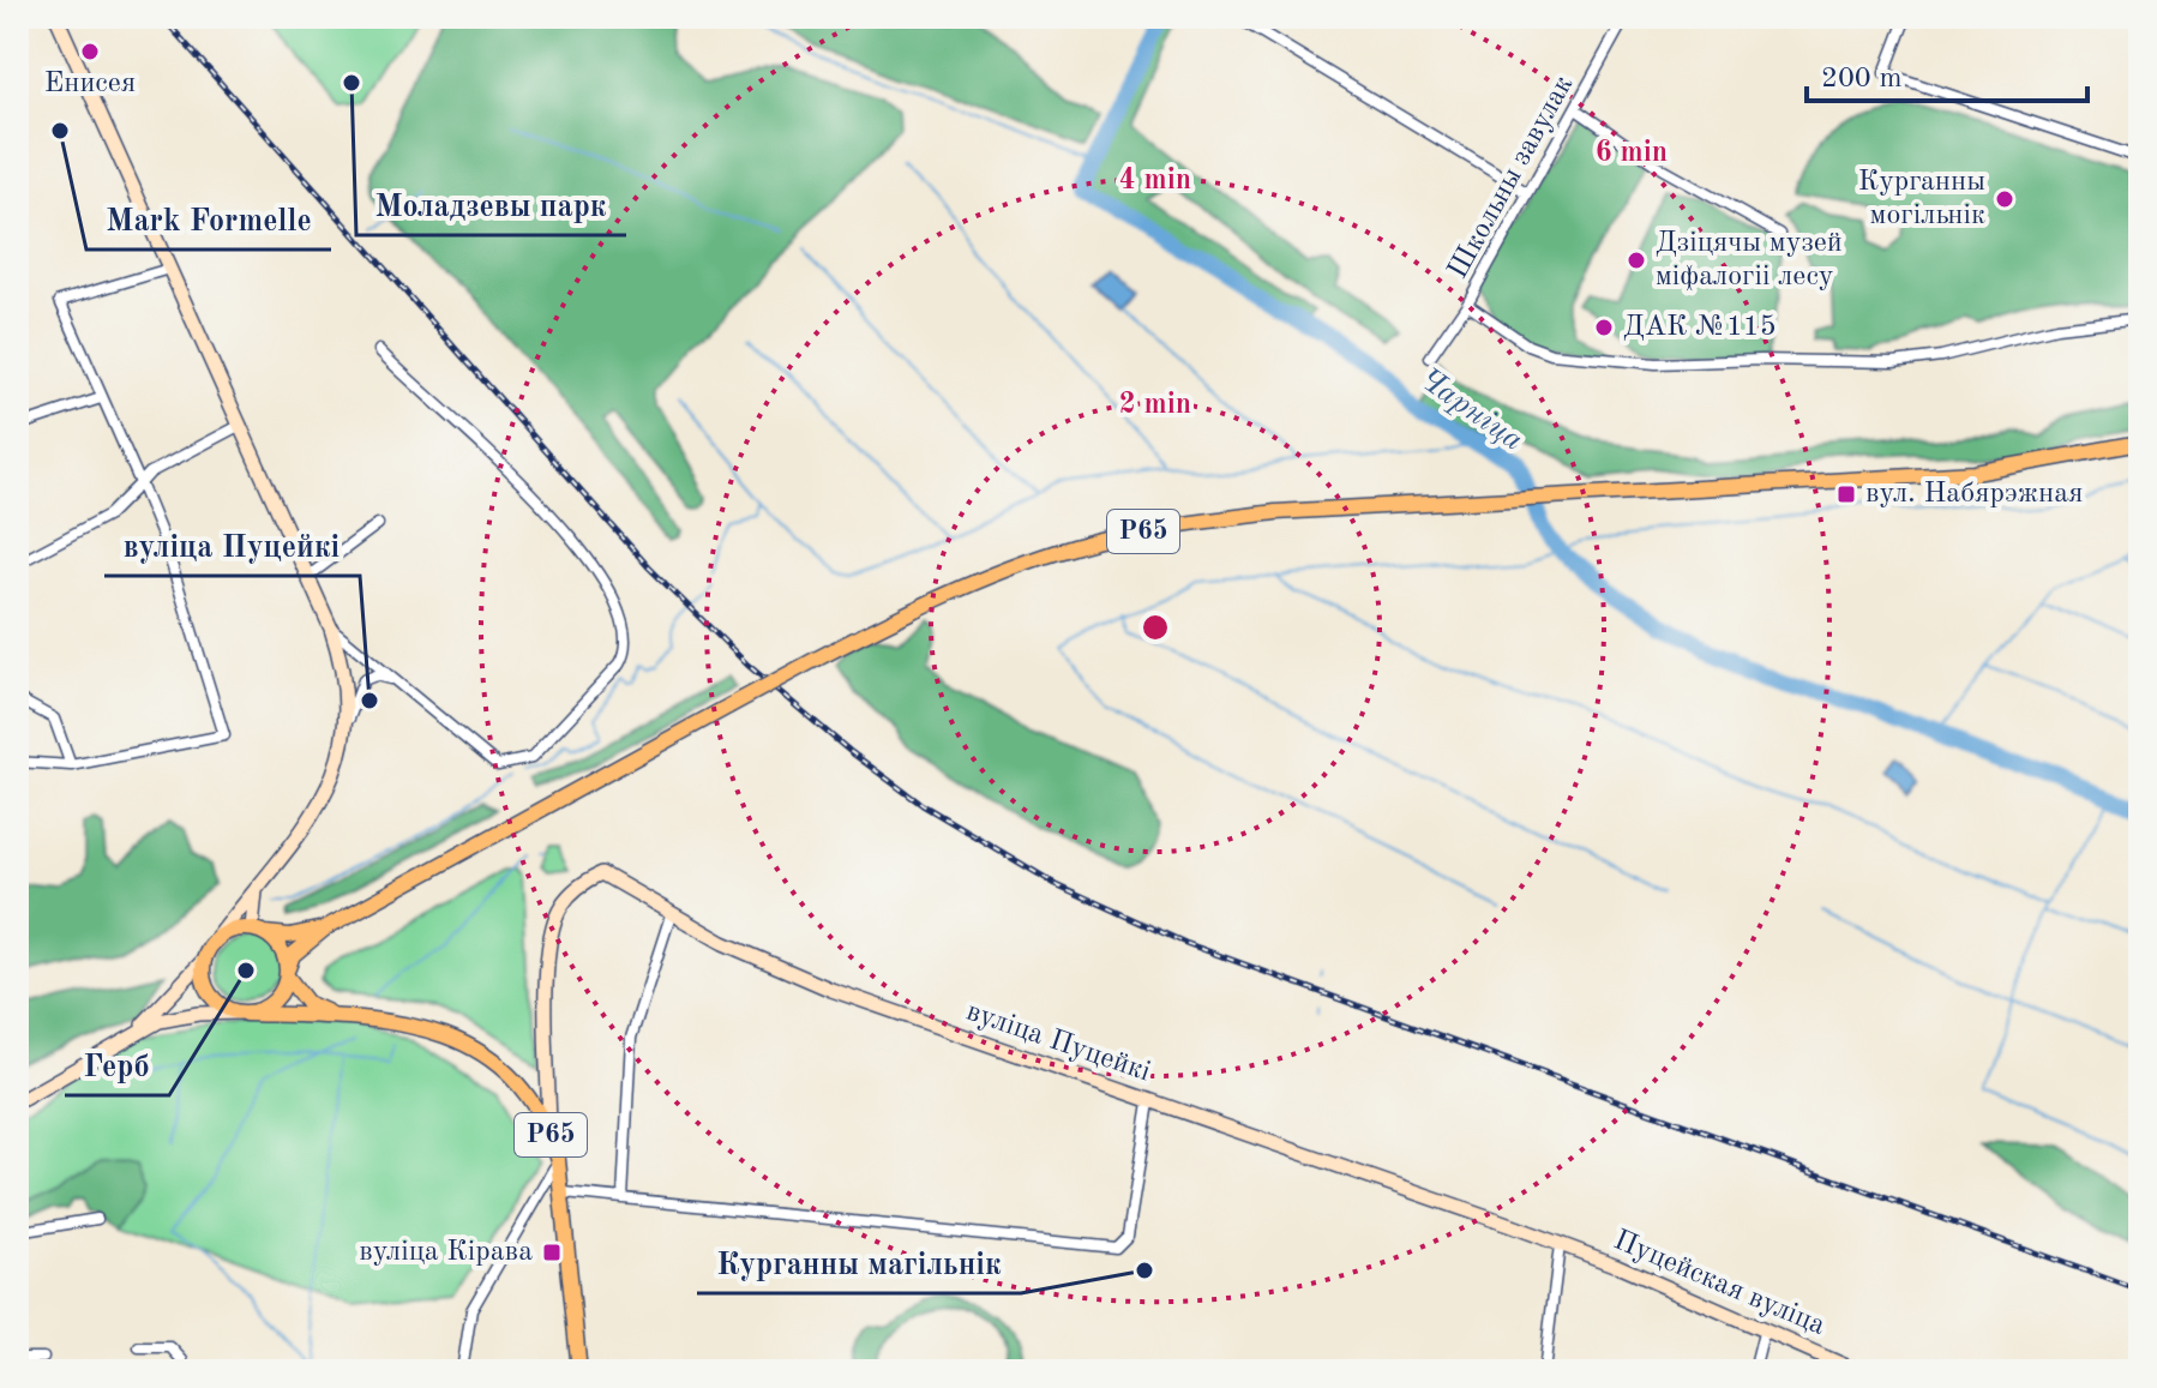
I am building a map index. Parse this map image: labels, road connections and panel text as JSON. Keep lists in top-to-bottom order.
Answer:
{
  "streets": {
    "main road": ["Р65"],
    "street": ["Школьны завулак", "вуліца Пуцейкі", "Пуцейская вуліца"]
  },
  "crossings": [
    ["Р65", "вуліца Пуцейкі"],
    ["вуліца Пуцейкі", "Пуцейская вуліца"]
  ],
  "water": ["Чарніца"],
  "places": {
    "other": [
      "Енисея",
      "Моладзевы парк",
      "Mark Formelle",
      "Курганны могільнік",
      "Дзіцячы музей міфалогіі лесу",
      "ДАК №115",
      "вуліца Пуцейкі",
      "Герб",
      "Курганны магільнік"
    ],
    "transit": ["вул. Набярэжная", "вуліца Кірава"]
  },
  "scale_bar": "200 m",
  "rings": ["6 min", "4 min", "2 min"]
}
